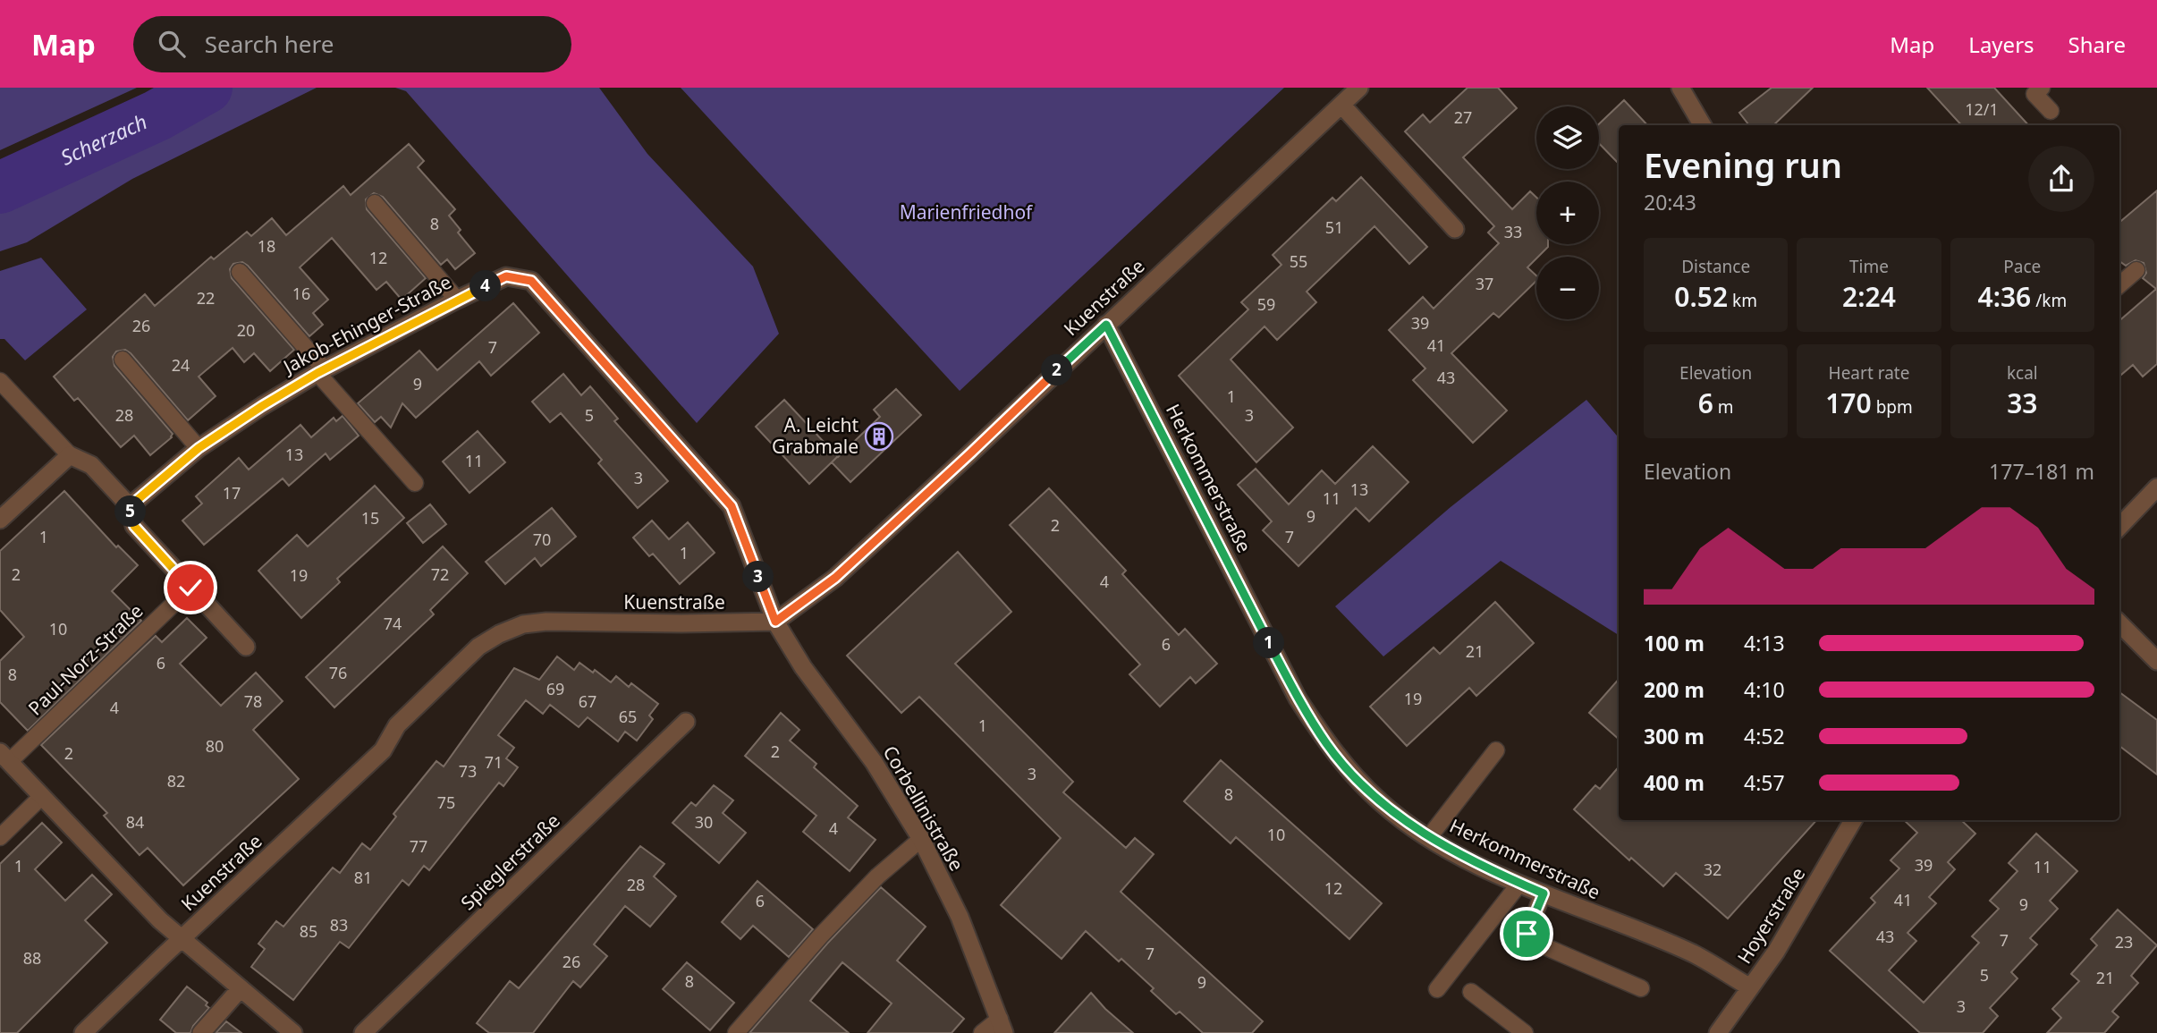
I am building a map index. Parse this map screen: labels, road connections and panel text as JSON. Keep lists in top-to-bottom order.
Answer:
{
  "streets": {
    "street": [
      "Kuenstraße",
      "Jakob-Ehinger-Straße",
      "Herkommerstraße",
      "Paul-Norz-Straße",
      "Corbellinistraße",
      "Spieglerstraße",
      "Hoyerstraße"
    ]
  },
  "crossings": [
    ["Kuenstraße", "Jakob-Ehinger-Straße"],
    ["Kuenstraße", "Herkommerstraße"],
    ["Kuenstraße", "Paul-Norz-Straße"],
    ["Kuenstraße", "Corbellinistraße"],
    ["Jakob-Ehinger-Straße", "Corbellinistraße"],
    ["Herkommerstraße", "Hoyerstraße"]
  ],
  "water": ["Scherzach"],
  "parks": ["Marienfriedhof"],
  "places": {
    "building": ["A. Leicht Grabmale"]
  },
  "house_numbers": [
    "12/1",
    "27",
    "8",
    "51",
    "33",
    "18",
    "12",
    "55",
    "37",
    "16",
    "22",
    "59",
    "39",
    "26",
    "20",
    "41",
    "7",
    "24",
    "43",
    "9",
    "1",
    "28",
    "5",
    "3",
    "13",
    "11",
    "3",
    "13",
    "17",
    "11",
    "9",
    "15",
    "2",
    "1",
    "7",
    "70",
    "1",
    "2",
    "72",
    "19",
    "4",
    "74",
    "10",
    "6",
    "21",
    "6",
    "76",
    "8",
    "69",
    "19",
    "78",
    "67",
    "4",
    "65",
    "1",
    "80",
    "2",
    "2",
    "71",
    "73",
    "3",
    "82",
    "8",
    "75",
    "84",
    "30",
    "4",
    "10",
    "77",
    "39",
    "1",
    "11",
    "32",
    "81",
    "28",
    "12",
    "41",
    "6",
    "9",
    "83",
    "85",
    "43",
    "7",
    "23",
    "7",
    "88",
    "26",
    "5",
    "21",
    "8",
    "9",
    "3"
  ],
  "page": {
    "header": "Map",
    "search": "Search here",
    "nav": ["Map", "Layers", "Share"],
    "map_buttons": ["+", "−"],
    "heading": ["Evening run", "20:43"],
    "stats": [
      ["Distance", "0.52 km"],
      ["Time", "2:24"],
      ["Pace", "4:36 /km"],
      ["Elevation", "6 m"],
      ["Heart rate", "170 bpm"],
      ["kcal", "33"]
    ],
    "pins": [
      "4",
      "2",
      "5",
      "3",
      "1"
    ],
    "chart": ["Elevation", "177–181 m"],
    "list": [
      {
        "name": "100 m",
        "note": "4:13"
      },
      {
        "name": "200 m",
        "note": "4:10"
      },
      {
        "name": "300 m",
        "note": "4:52"
      },
      {
        "name": "400 m",
        "note": "4:57"
      }
    ]
  }
}
